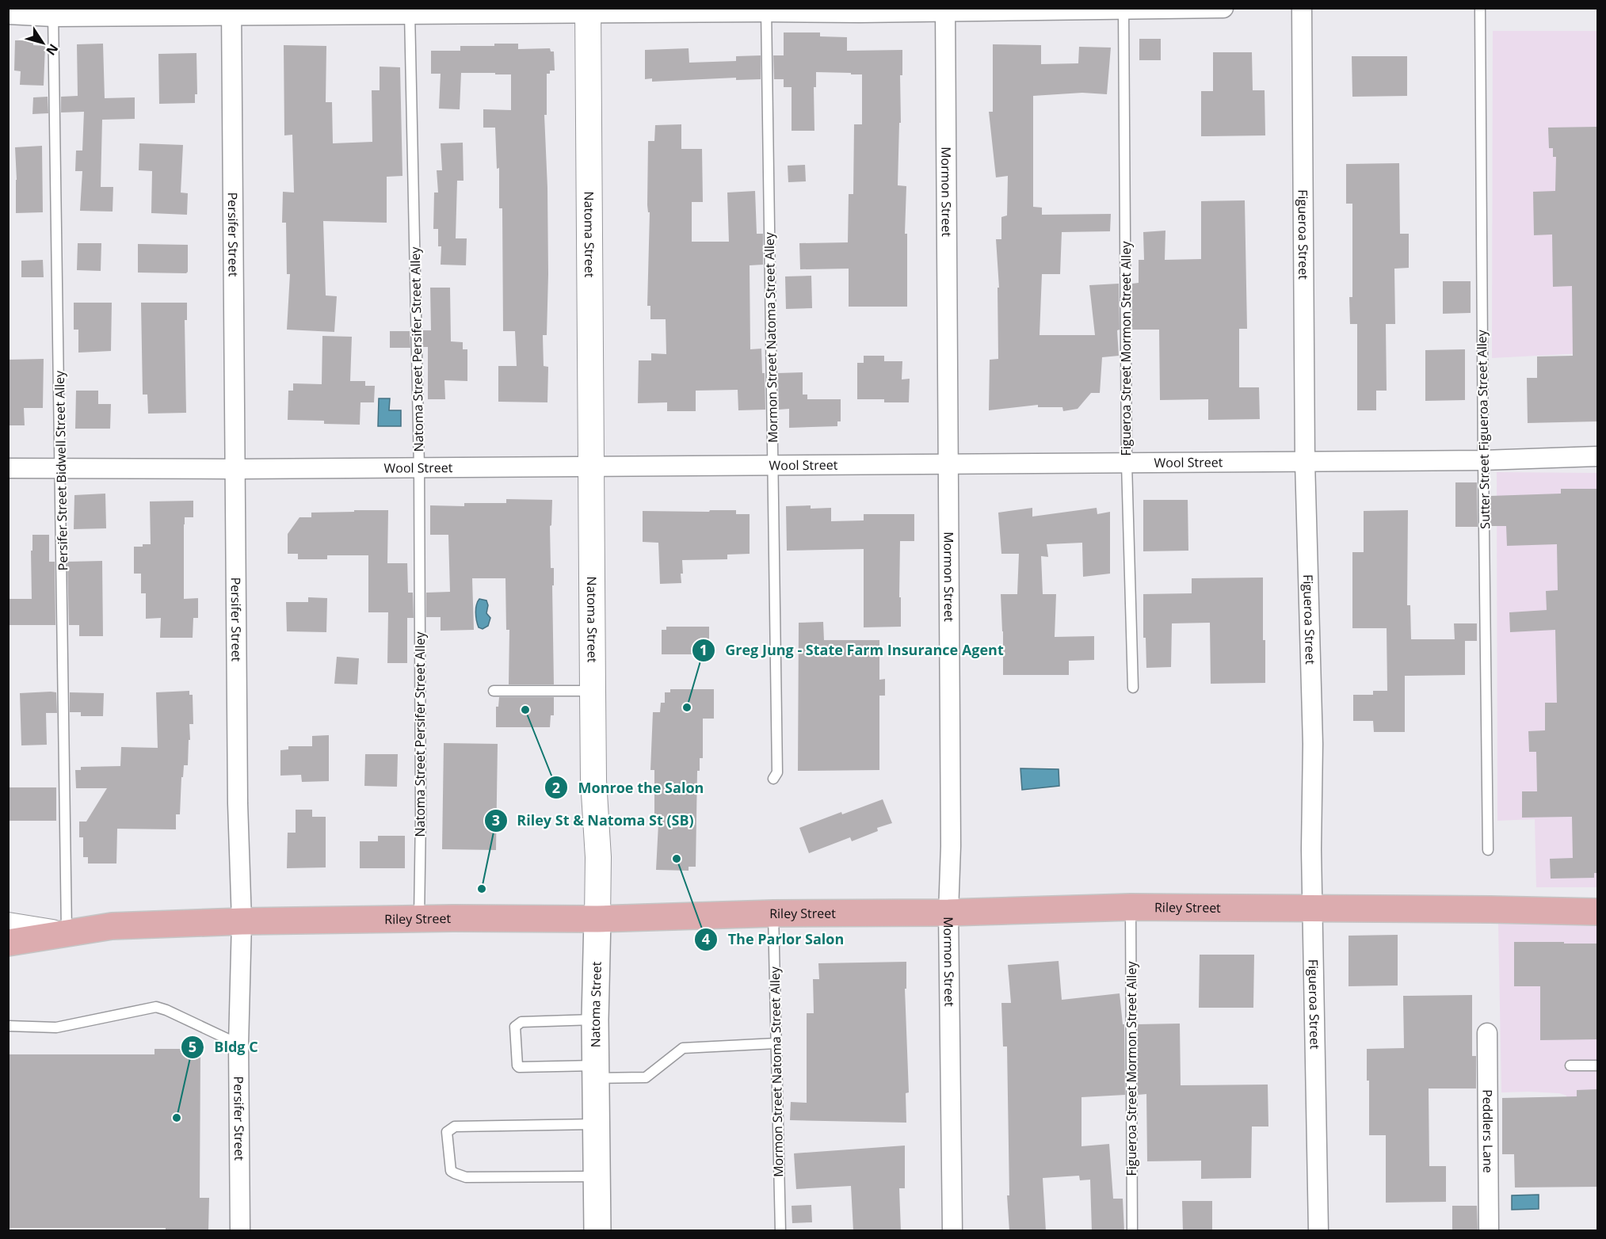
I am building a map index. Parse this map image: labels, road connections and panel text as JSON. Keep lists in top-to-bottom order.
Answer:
{
  "streets": {
    "main road": ["Natoma Street", "Riley Street"],
    "street": [
      "Mormon Street",
      "Persifer Street",
      "Figueroa Street",
      "Wool Street",
      "Peddlers Lane"
    ],
    "lane": [
      "Mormon Street Natoma Street Alley",
      "Figueroa Street Mormon Street Alley",
      "Natoma Street Persifer Street Alley",
      "Sutter Street Figueroa Street Alley",
      "Persifer Street Bidwell Street Alley"
    ]
  },
  "crossings": [
    ["Mormon Street", "Wool Street"],
    ["Mormon Street", "Riley Street"],
    ["Persifer Street", "Wool Street"],
    ["Persifer Street", "Riley Street"],
    ["Natoma Street", "Wool Street"],
    ["Natoma Street", "Riley Street"],
    ["Figueroa Street", "Wool Street"],
    ["Figueroa Street", "Riley Street"],
    ["Mormon Street Natoma Street Alley", "Wool Street"],
    ["Mormon Street Natoma Street Alley", "Riley Street"],
    ["Figueroa Street Mormon Street Alley", "Wool Street"],
    ["Figueroa Street Mormon Street Alley", "Riley Street"],
    ["Natoma Street Persifer Street Alley", "Wool Street"],
    ["Natoma Street Persifer Street Alley", "Riley Street"],
    ["Sutter Street Figueroa Street Alley", "Wool Street"],
    ["Wool Street", "Persifer Street Bidwell Street Alley"],
    ["Persifer Street Bidwell Street Alley", "Riley Street"]
  ],
  "places": [
    "Greg Jung - State Farm Insurance Agent",
    "Monroe the Salon",
    "The Parlor Salon",
    "Riley St & Natoma St (SB)",
    "Bldg C"
  ],
  "north": "bottom right"
}
